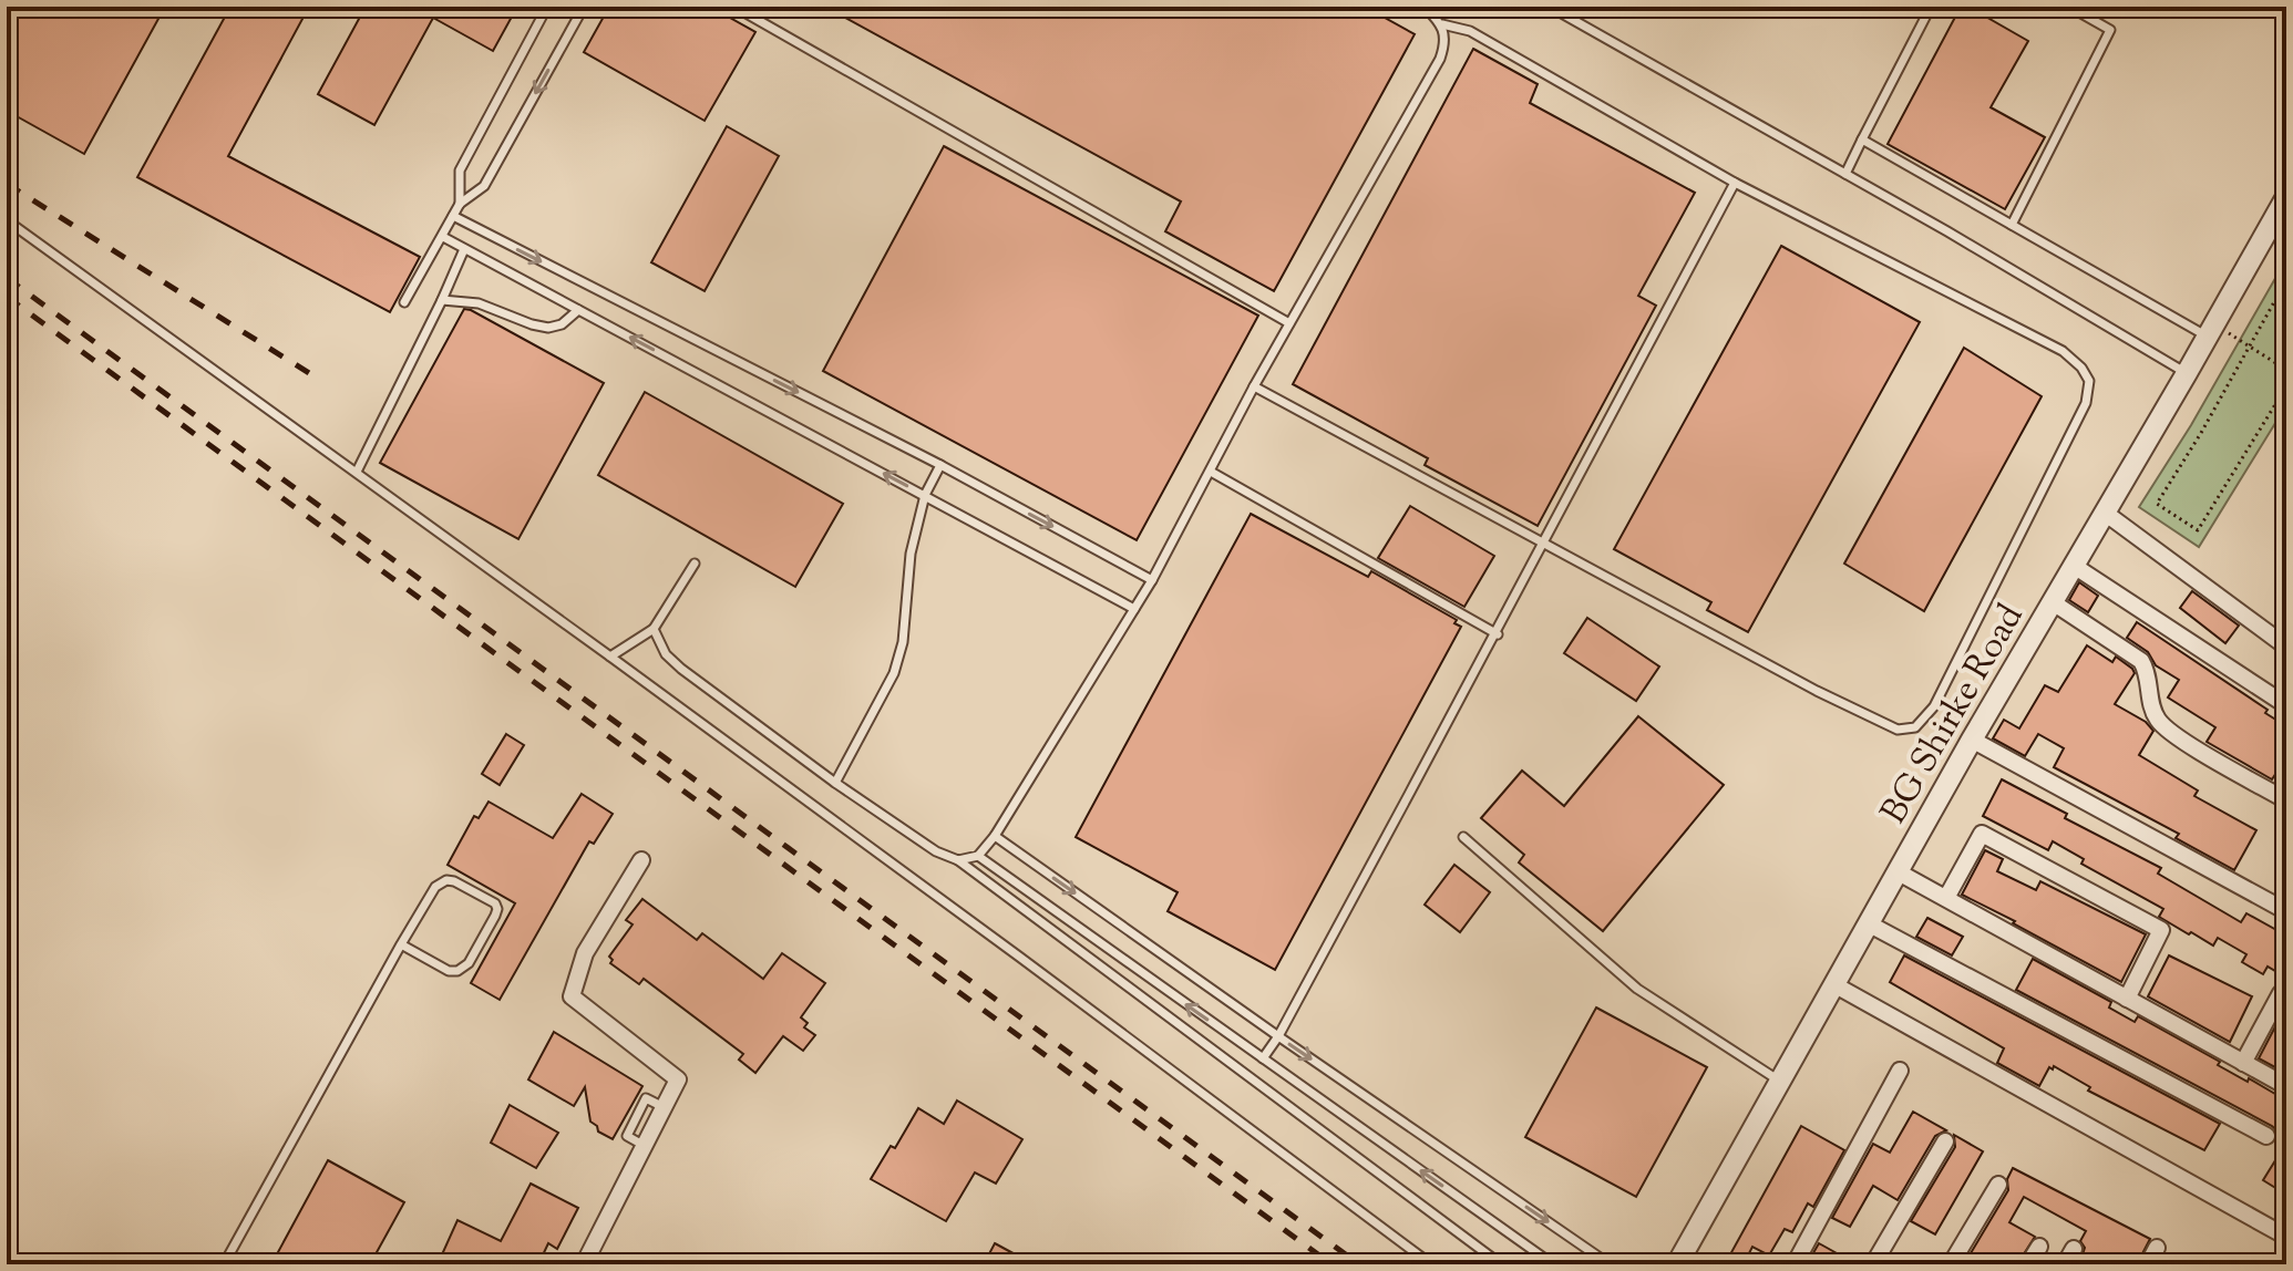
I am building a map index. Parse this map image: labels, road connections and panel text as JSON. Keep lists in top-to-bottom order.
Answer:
{
  "streets": {
    "street": ["BG Shirke Road"]
  }
}
